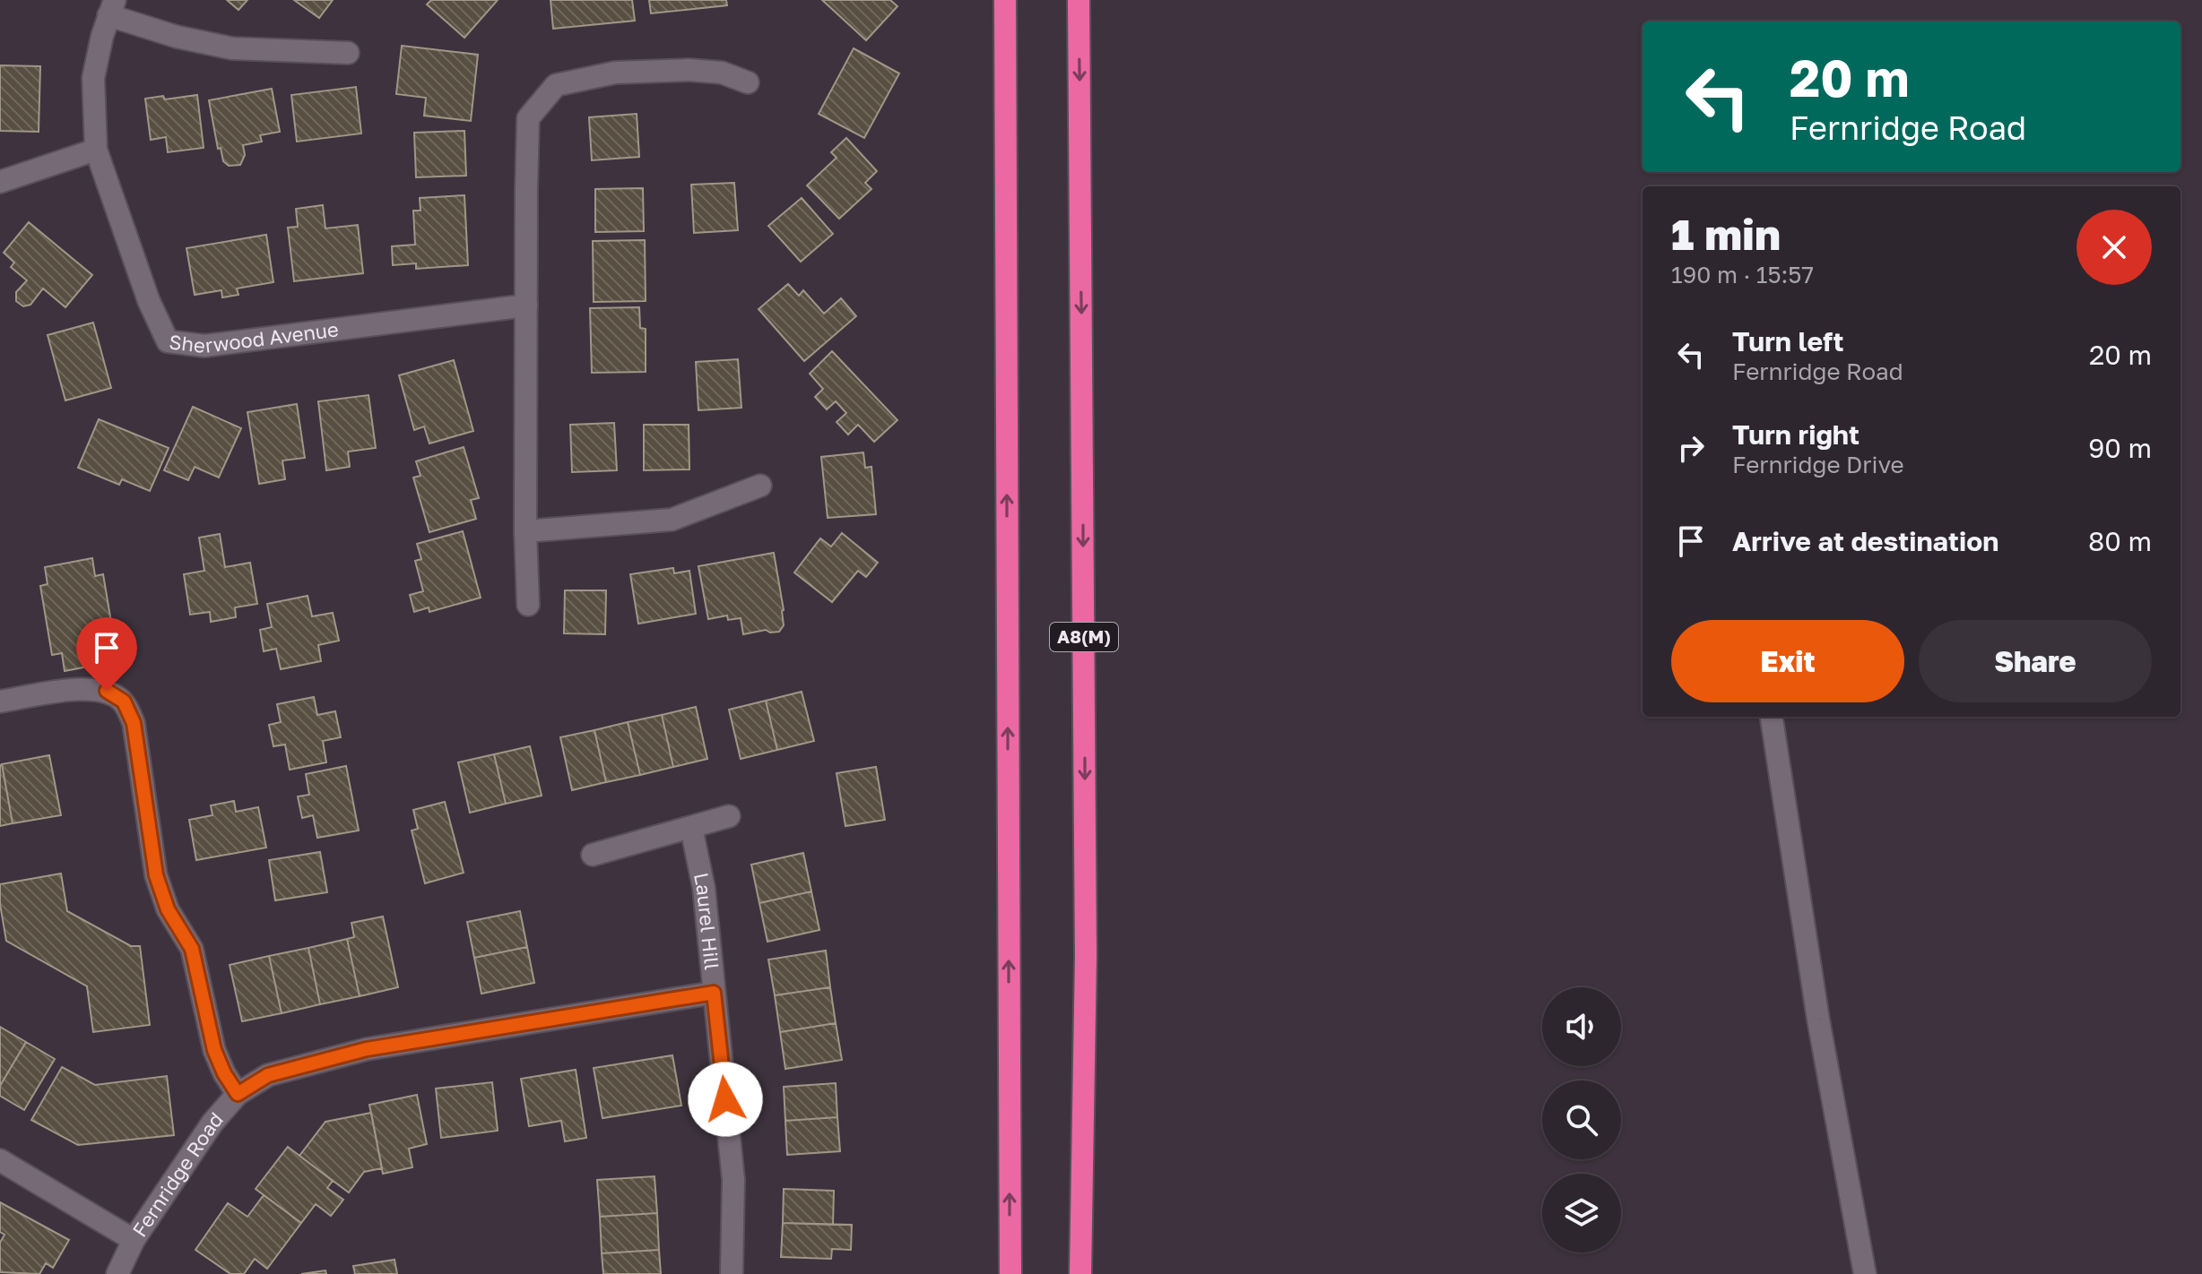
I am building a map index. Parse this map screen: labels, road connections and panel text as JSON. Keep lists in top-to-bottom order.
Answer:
{
  "streets": {
    "highway": ["A8(M)"],
    "street": ["Sherwood Avenue", "Laurel Hill", "Fernridge Road"]
  },
  "crossings": [
    ["Laurel Hill", "Fernridge Road"]
  ],
  "page": {
    "turn": ["20 m", "Fernridge Road"],
    "heading": ["1 min", "190 m · 15:57"],
    "list": [
      {
        "name": "Turn left",
        "note": "Fernridge Road",
        "value": "20 m"
      },
      {
        "name": "Turn right",
        "note": "Fernridge Drive",
        "value": "90 m"
      },
      {
        "name": "Arrive at destination",
        "value": "80 m"
      }
    ],
    "buttons": ["Exit", "Share"]
  }
}
